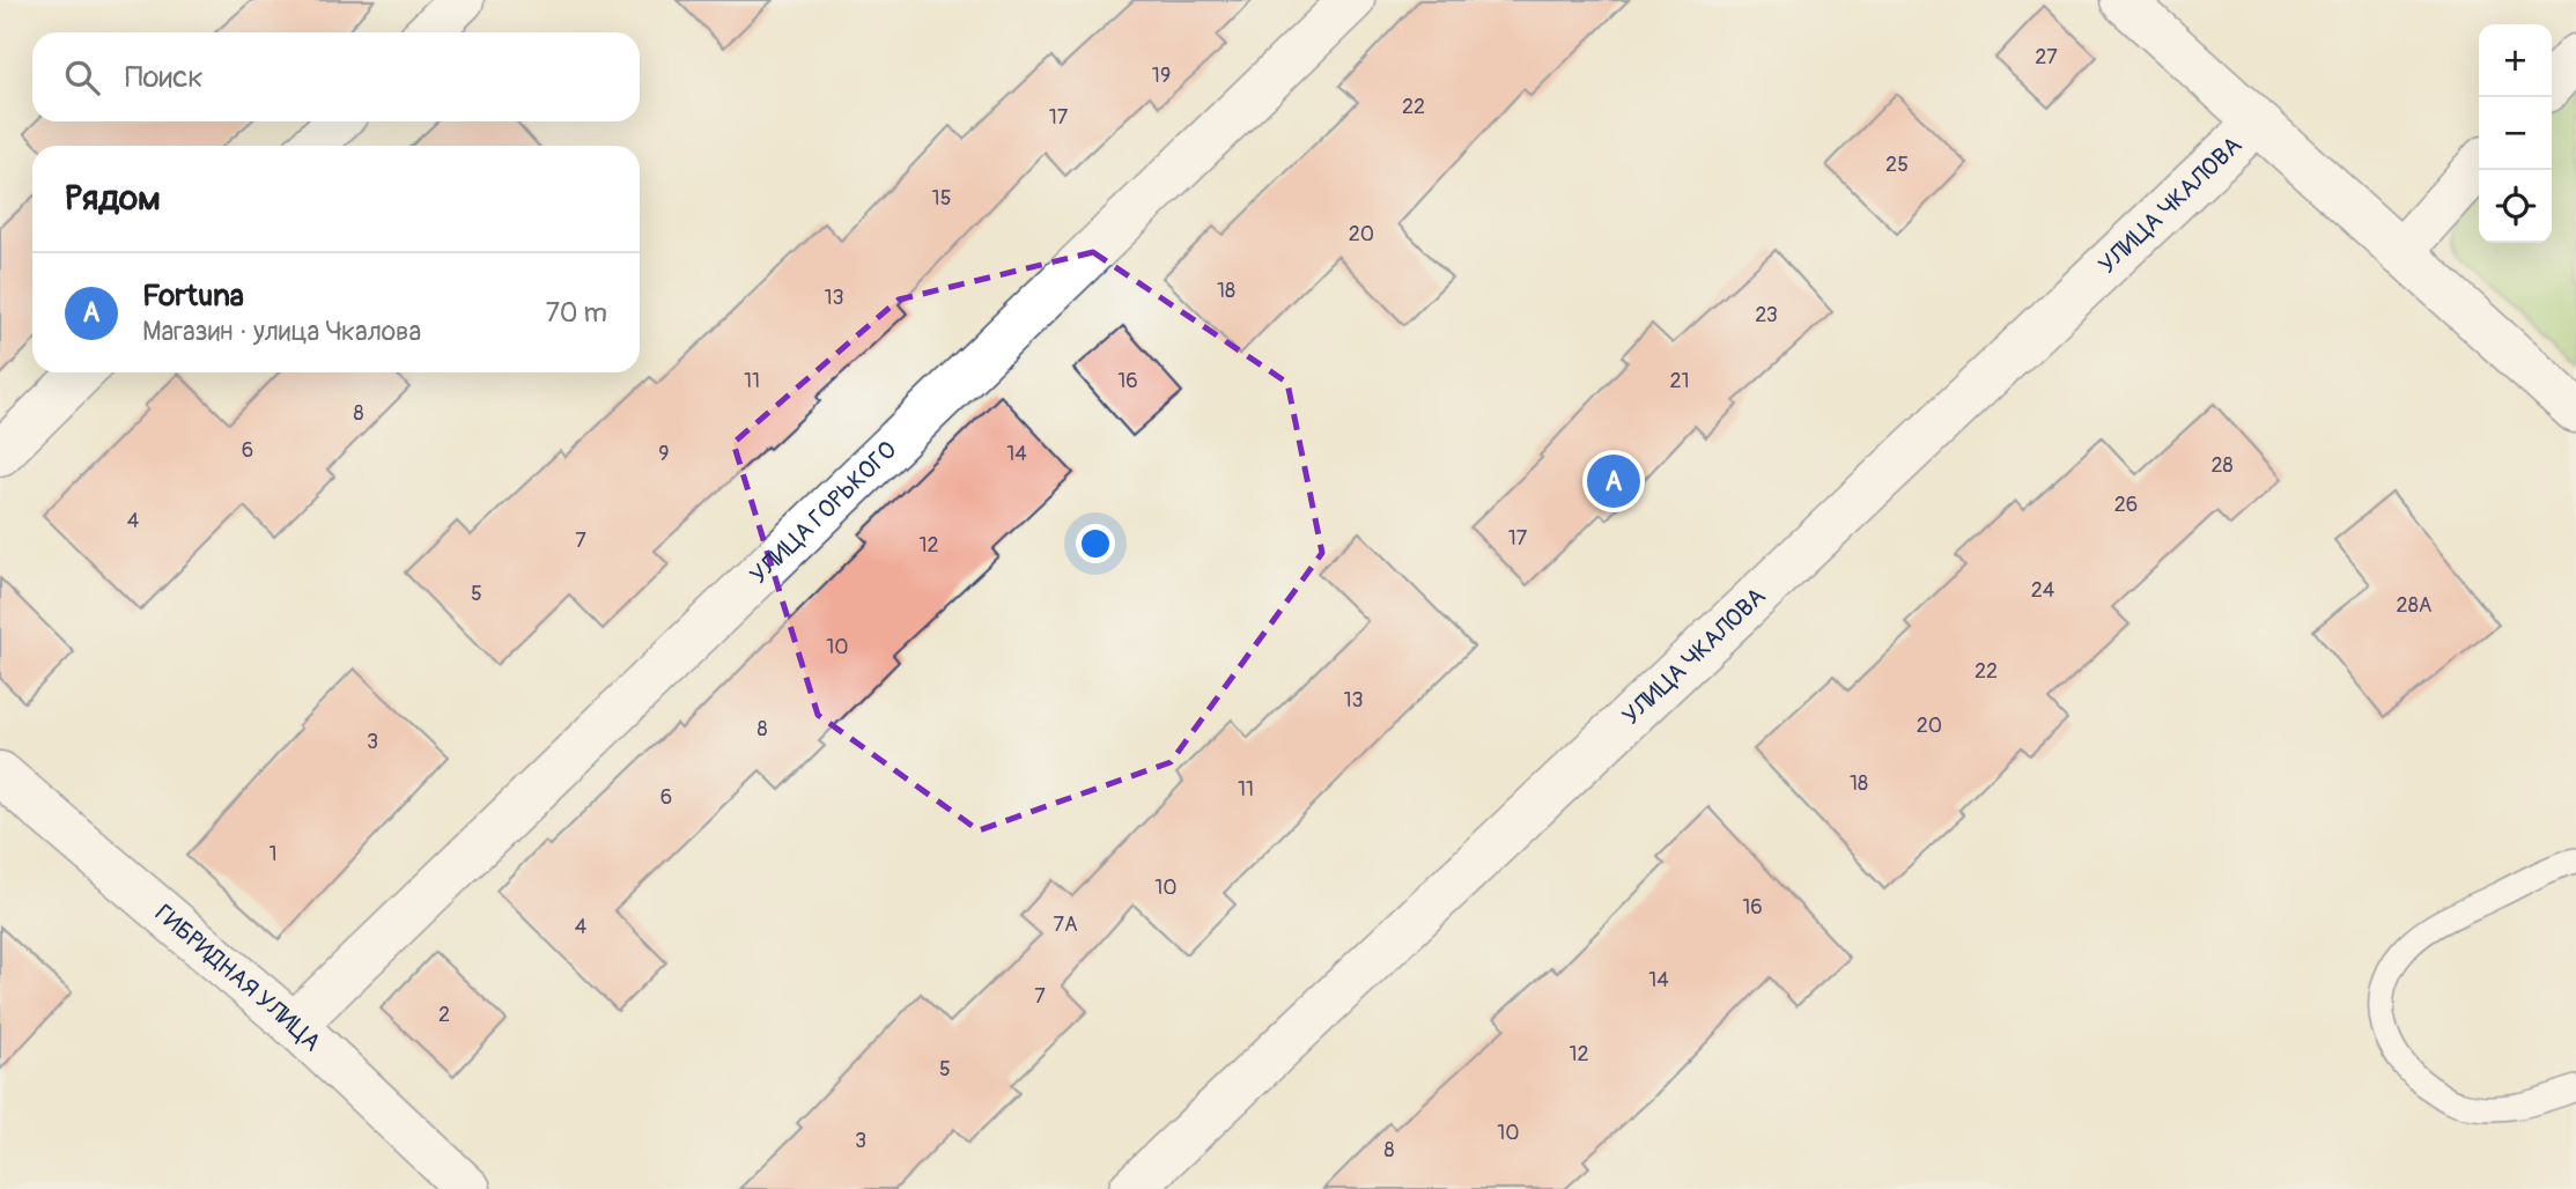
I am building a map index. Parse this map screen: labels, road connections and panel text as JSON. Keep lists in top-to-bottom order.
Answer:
{
  "streets": {
    "street": ["УЛИЦА ЧКАЛОВА", "УЛИЦА ГОРЬКОГО", "ГИБРИДНАЯ УЛИЦА"]
  },
  "crossings": [
    ["УЛИЦА ГОРЬКОГО", "ГИБРИДНАЯ УЛИЦА"]
  ],
  "house_numbers": [
    "27",
    "19",
    "22",
    "17",
    "25",
    "15",
    "20",
    "18",
    "13",
    "23",
    "11",
    "16",
    "21",
    "8",
    "6",
    "9",
    "14",
    "28",
    "26",
    "4",
    "17",
    "7",
    "12",
    "24",
    "5",
    "28А",
    "10",
    "22",
    "13",
    "20",
    "8",
    "3",
    "18",
    "11",
    "6",
    "1",
    "10",
    "16",
    "7А",
    "4",
    "14",
    "7",
    "2",
    "12",
    "5",
    "10",
    "3",
    "8"
  ],
  "page": {
    "map_buttons": ["+", "−"],
    "search": "Поиск",
    "heading": "Рядом",
    "list": [
      {
        "mark": "A",
        "name": "Fortuna",
        "note": "Магазин · улица Чкалова",
        "value": "70 m"
      }
    ],
    "pins": "A"
  }
}
